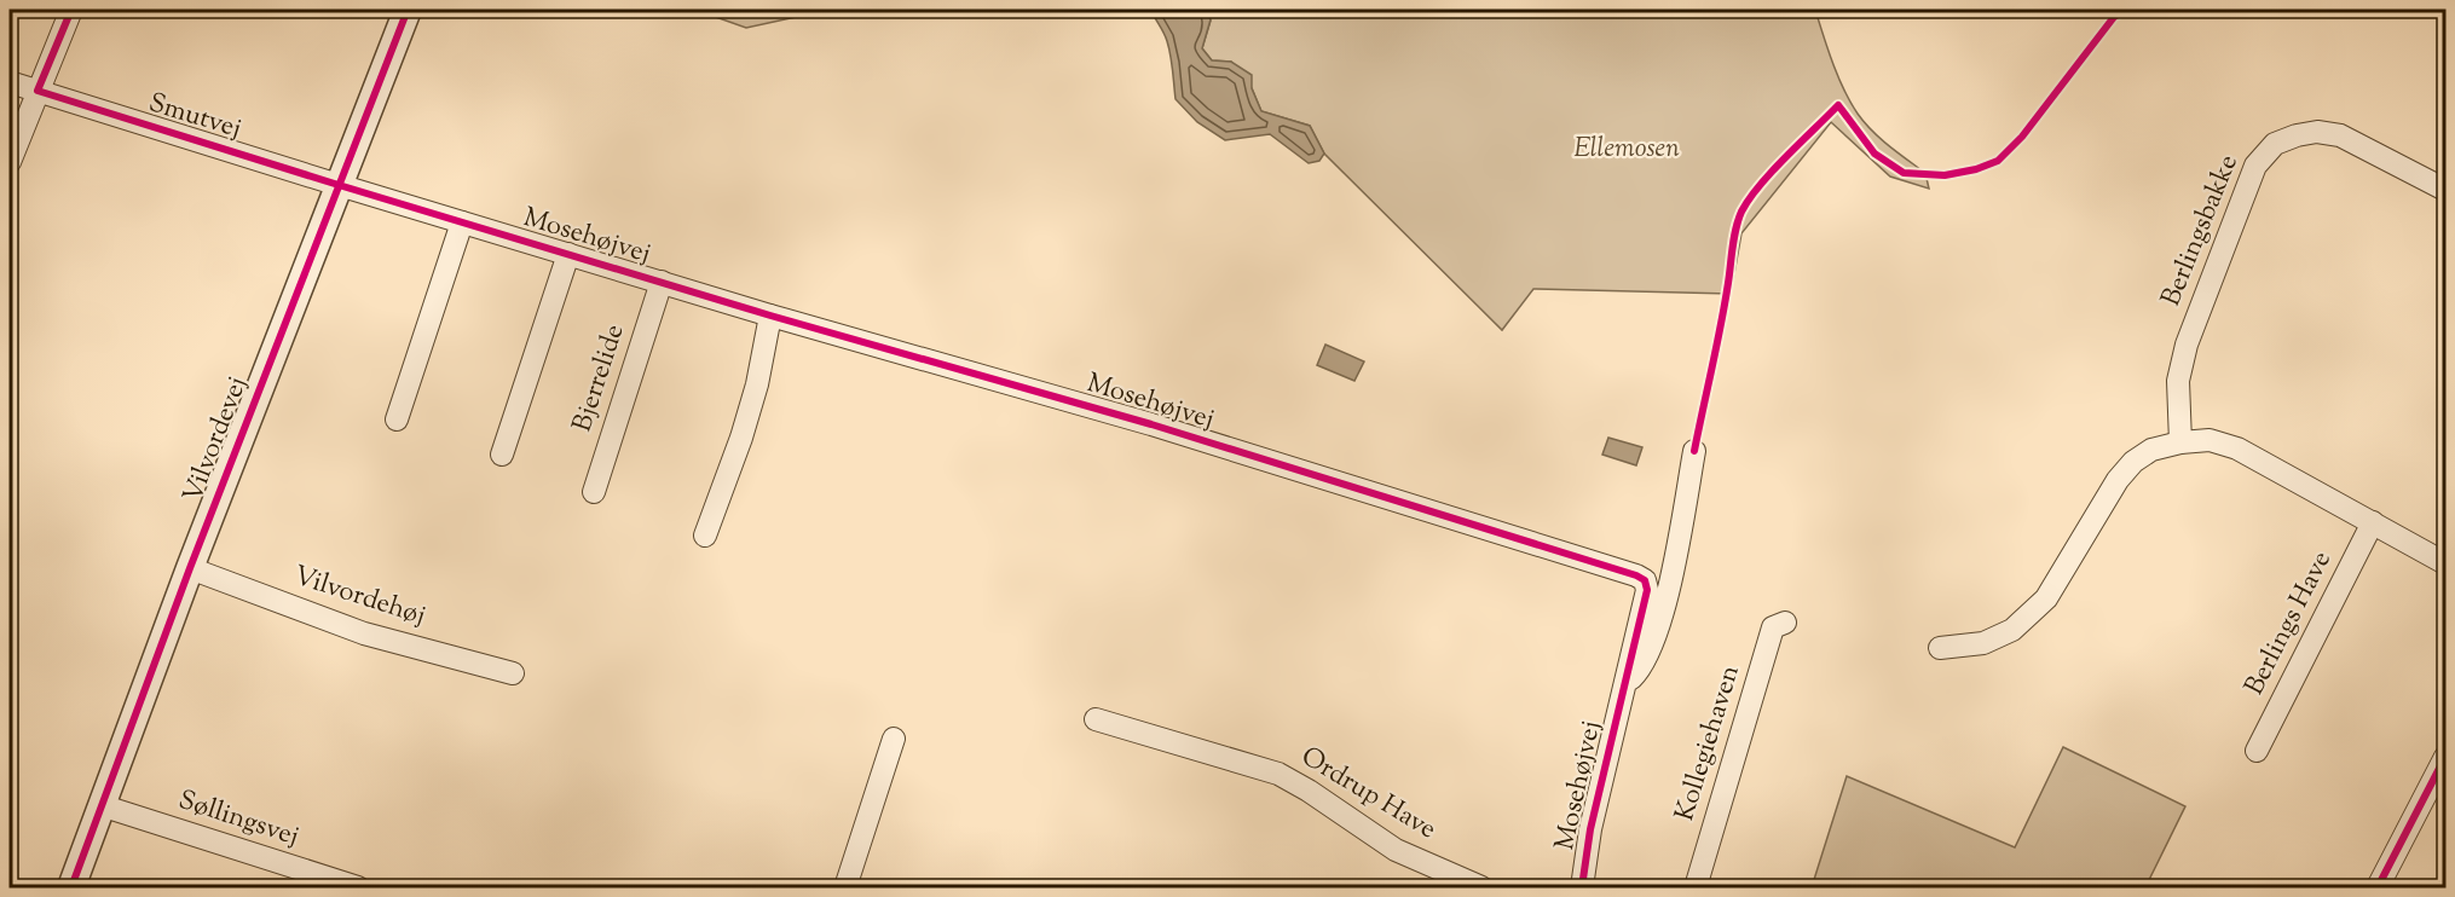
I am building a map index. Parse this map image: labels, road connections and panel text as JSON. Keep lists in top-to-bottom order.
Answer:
{
  "streets": {
    "street": [
      "Smutvej",
      "Berlingsbakke",
      "Mosehøjvej",
      "Bjerrelide",
      "Vilvordevej",
      "Vilvordehøj",
      "Berlings Have",
      "Kollegiehaven",
      "Ordrup Have",
      "Søllingsvej"
    ]
  },
  "crossings": [
    ["Smutvej", "Mosehøjvej"],
    ["Smutvej", "Vilvordevej"],
    ["Mosehøjvej", "Bjerrelide"],
    ["Mosehøjvej", "Vilvordevej"],
    ["Vilvordevej", "Vilvordehøj"],
    ["Vilvordevej", "Søllingsvej"]
  ],
  "parks": ["Ellemosen"]
}
